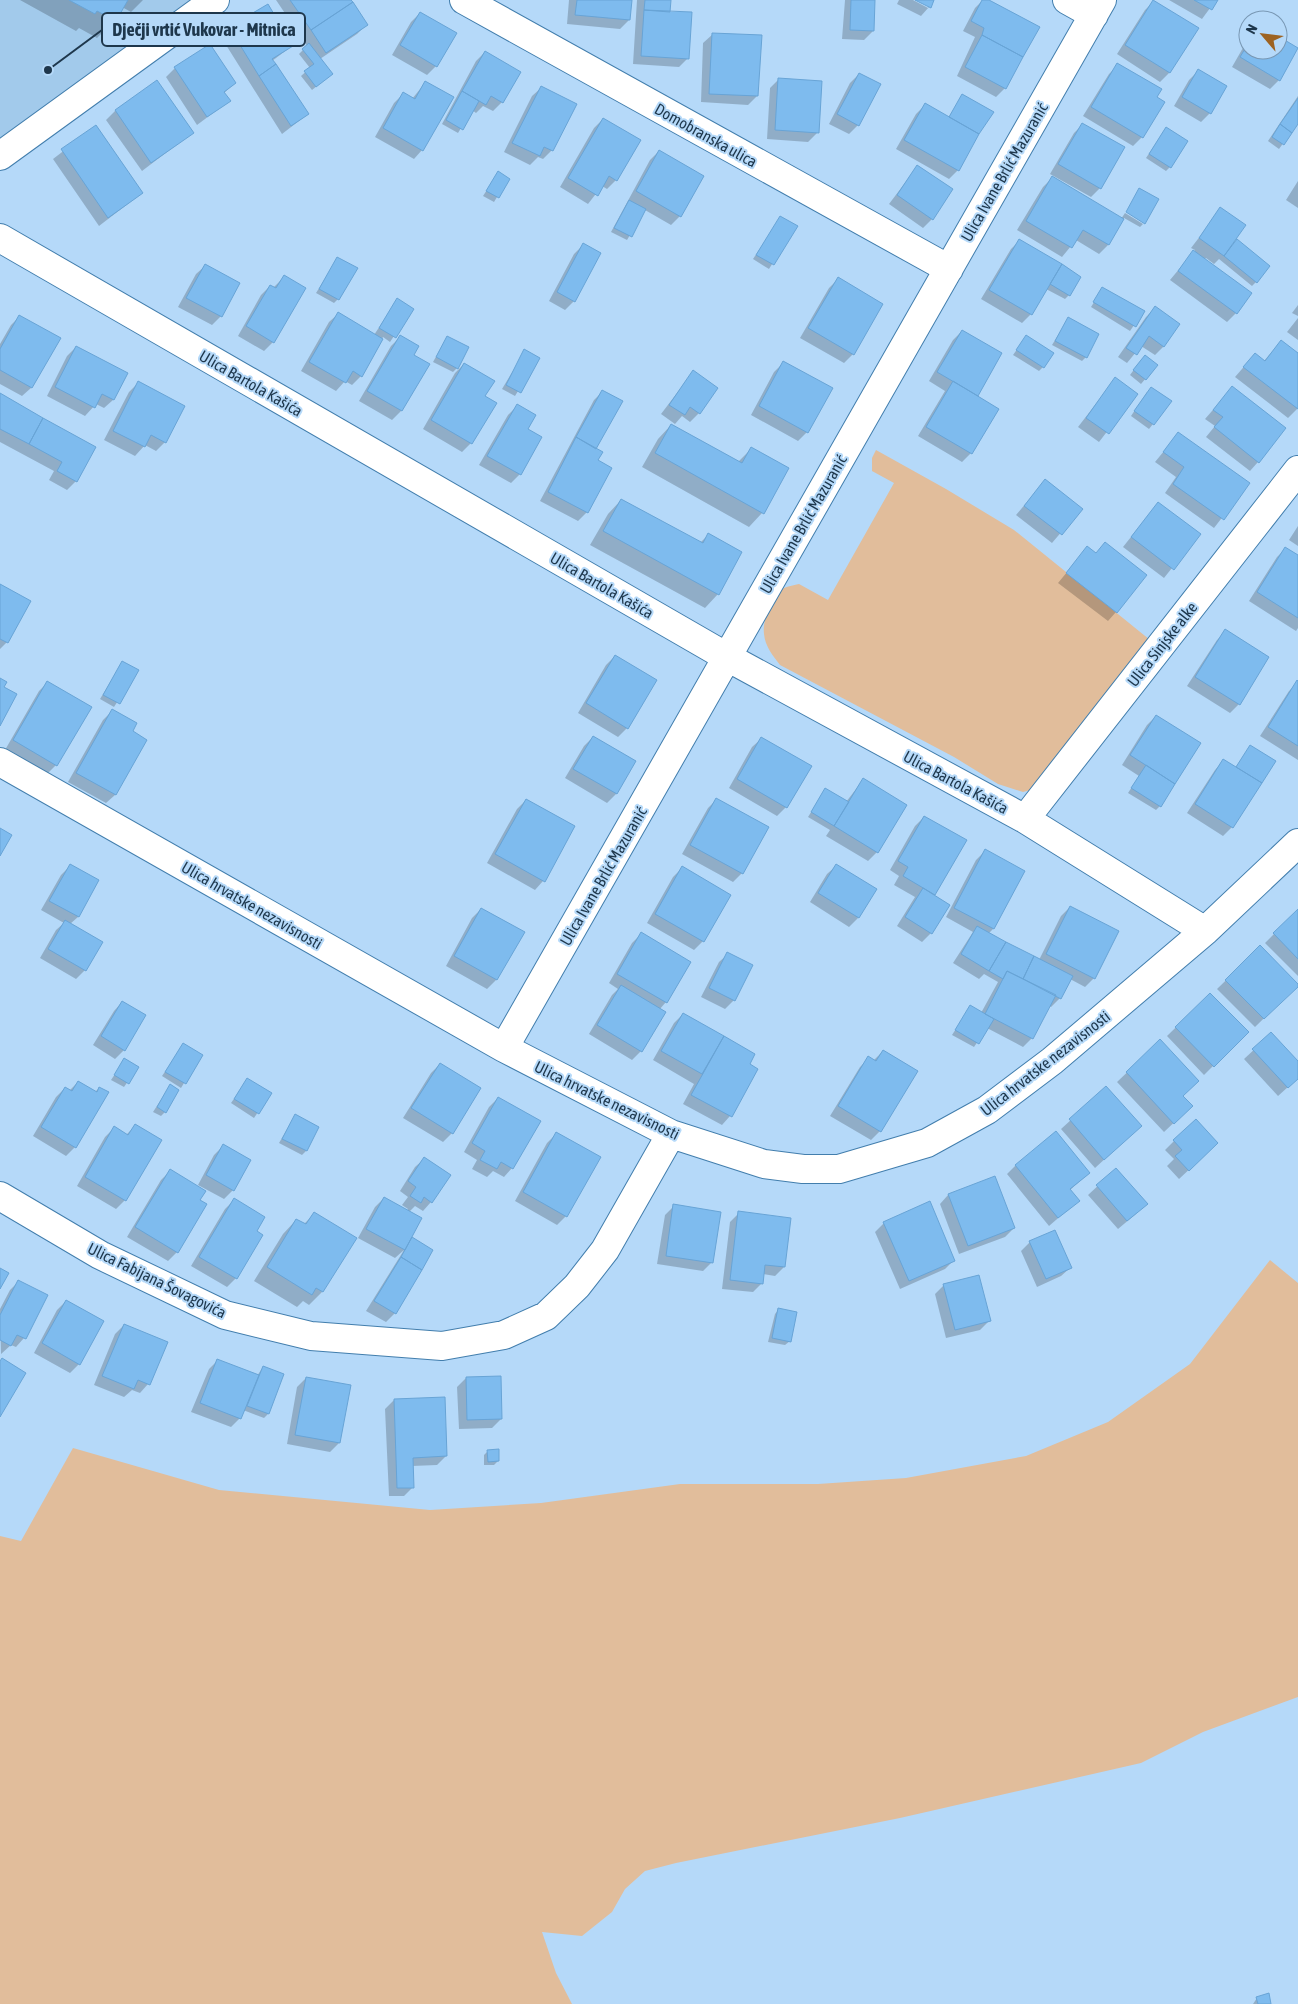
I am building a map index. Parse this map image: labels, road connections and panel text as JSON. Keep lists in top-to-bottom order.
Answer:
{
  "streets": {
    "street": [
      "Domobranska ulica",
      "Ulica Ivane Brlić Mazuranić",
      "Ulica Bartola Kašića",
      "Ulica Sinjske alke",
      "Ulica hrvatske nezavisnosti",
      "Ulica Fabijana Šovagovića"
    ]
  },
  "crossings": [
    ["Domobranska ulica", "Ulica Ivane Brlić Mazuranić"],
    ["Ulica Ivane Brlić Mazuranić", "Ulica Bartola Kašića"],
    ["Ulica Ivane Brlić Mazuranić", "Ulica hrvatske nezavisnosti"],
    ["Ulica Bartola Kašića", "Ulica Sinjske alke"],
    ["Ulica Bartola Kašića", "Ulica hrvatske nezavisnosti"],
    ["Ulica hrvatske nezavisnosti", "Ulica Fabijana Šovagovića"]
  ],
  "places": ["Dječji vrtić Vukovar - Mitnica"],
  "north": "top left"
}
